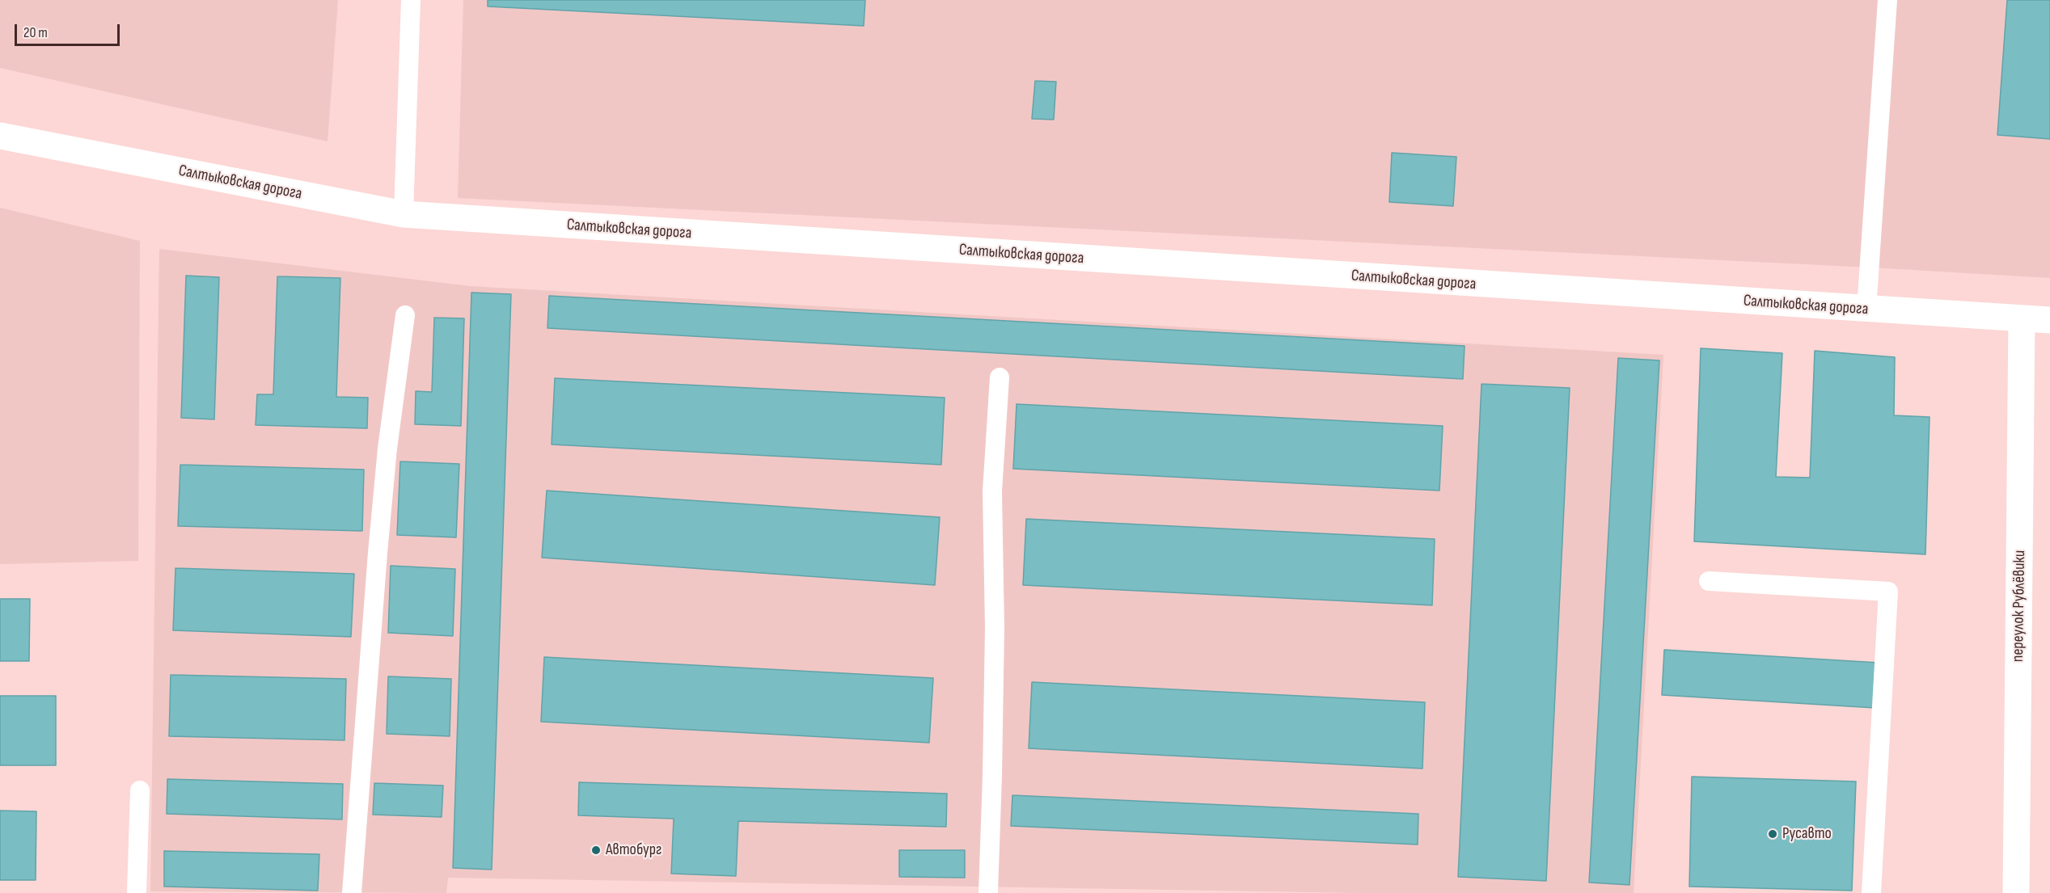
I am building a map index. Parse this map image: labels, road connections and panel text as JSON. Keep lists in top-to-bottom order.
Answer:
{
  "streets": {
    "street": ["Салтыковская дорога", "переулок Рублёвики"]
  },
  "crossings": [
    ["Салтыковская дорога", "переулок Рублёвики"]
  ],
  "places": ["Русавто", "Автобург"],
  "scale_bar": "20 m"
}
